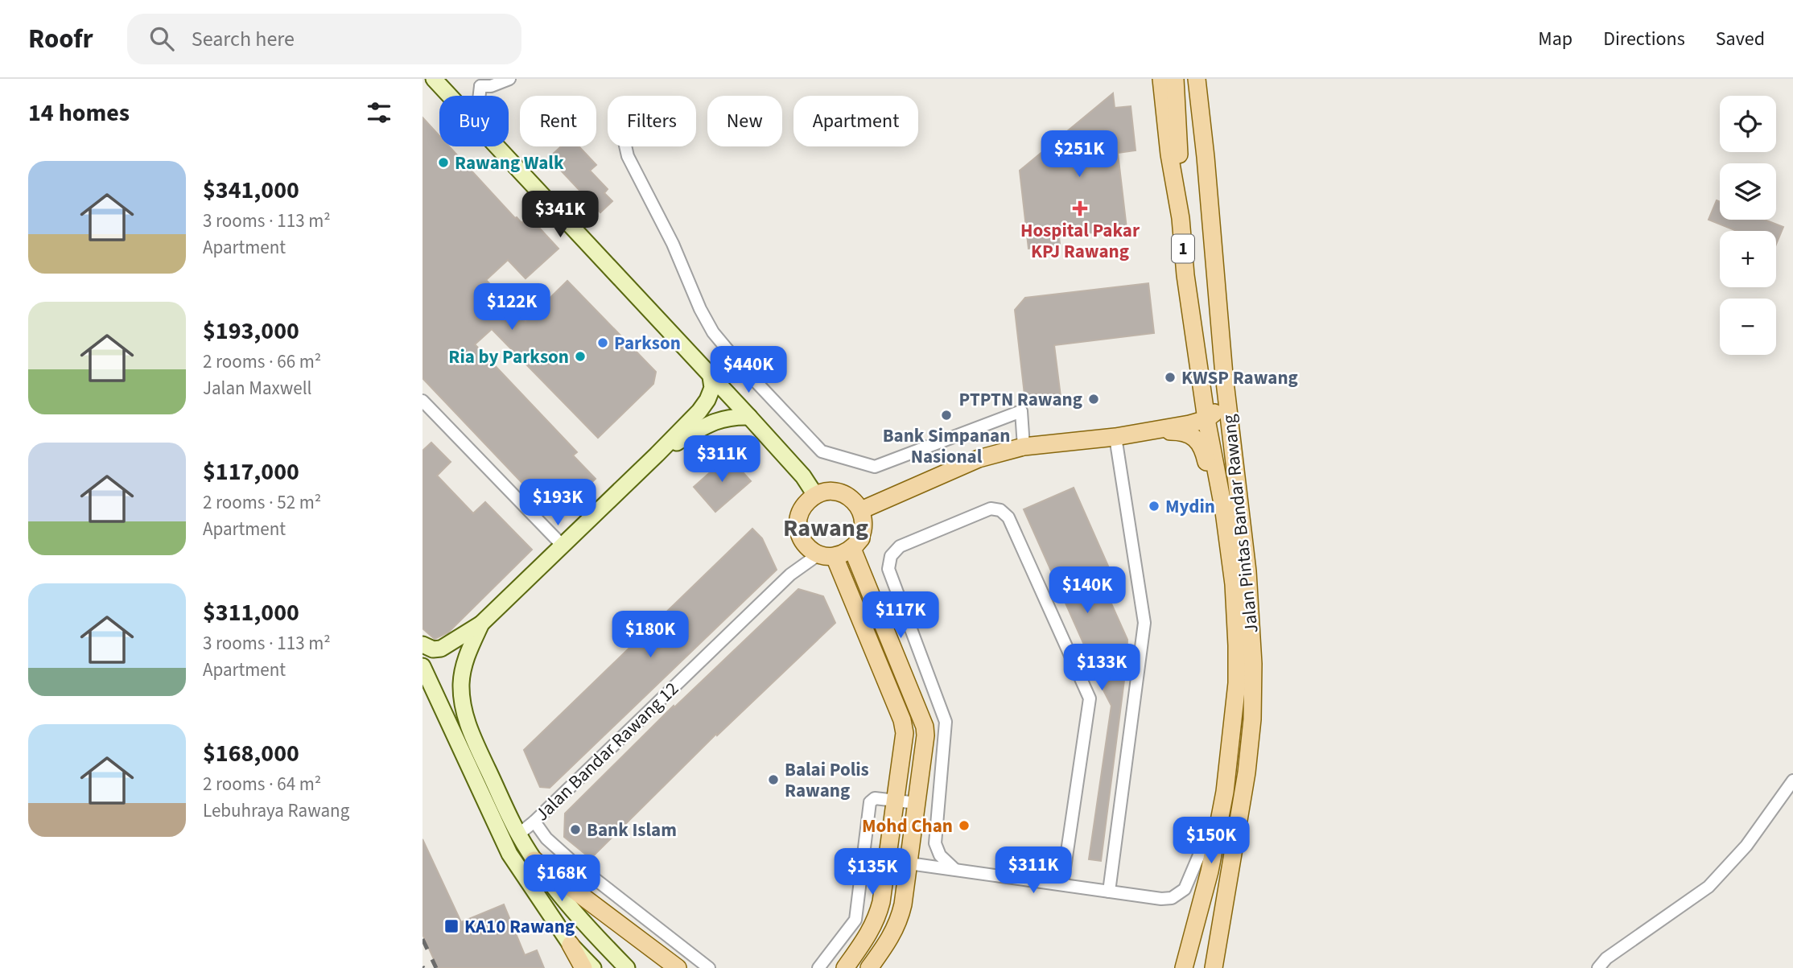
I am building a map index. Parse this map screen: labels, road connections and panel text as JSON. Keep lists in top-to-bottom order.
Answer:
{
  "streets": {
    "main road": ["1", "Jalan Pintas Bandar Rawang"],
    "street": ["Jalan Bandar Rawang 12"]
  },
  "districts": ["Rawang"],
  "places": {
    "other": [
      "Rawang Walk",
      "Parkson",
      "Ria by Parkson",
      "KWSP Rawang",
      "PTPTN Rawang",
      "Bank Simpanan Nasional",
      "Mydin",
      "Balai Polis Rawang",
      "Mohd Chan",
      "Bank Islam"
    ],
    "health": ["Hospital Pakar KPJ Rawang"],
    "transit": ["KA10 Rawang"]
  },
  "page": {
    "header": "Roofr",
    "search": "Search here",
    "nav": ["Map", "Directions", "Saved"],
    "heading": "14 homes",
    "map_buttons": ["+", "−"],
    "chip": [
      "Buy",
      "Rent",
      "Filters",
      "New",
      "Apartment"
    ],
    "price": [
      "$251K",
      "$341K",
      "$122K",
      "$440K",
      "$311K",
      "$193K",
      "$140K",
      "$117K",
      "$180K",
      "$133K",
      "$150K",
      "$311K",
      "$135K",
      "$168K"
    ],
    "list": [
      {
        "name": "$341,000",
        "note": "3 rooms · 113 m² · Apartment"
      },
      {
        "name": "$193,000",
        "note": "2 rooms · 66 m² · Jalan Maxwell"
      },
      {
        "name": "$117,000",
        "note": "2 rooms · 52 m² · Apartment"
      },
      {
        "name": "$311,000",
        "note": "3 rooms · 113 m² · Apartment"
      },
      {
        "name": "$168,000",
        "note": "2 rooms · 64 m² · Lebuhraya Rawang"
      }
    ]
  }
}
